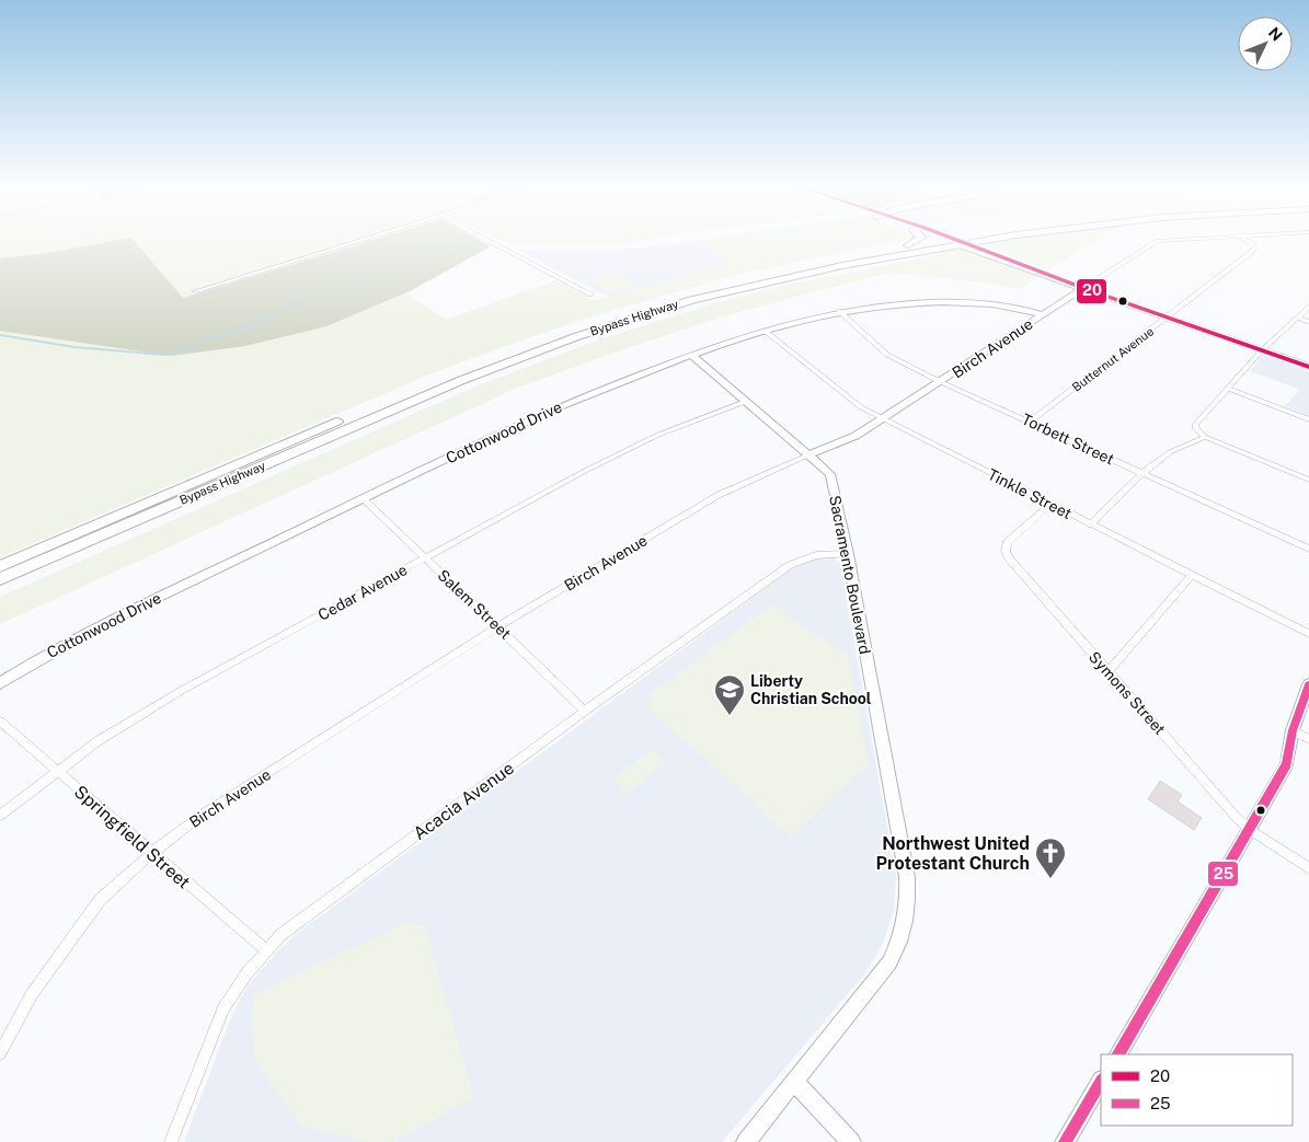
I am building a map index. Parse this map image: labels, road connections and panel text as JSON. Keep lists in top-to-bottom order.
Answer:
{
  "streets": {
    "highway": ["Bypass Highway"],
    "street": [
      "Birch Avenue",
      "Butternut Avenue",
      "Cottonwood Drive",
      "Torbett Street",
      "Tinkle Street",
      "Sacramento Boulevard",
      "Cedar Avenue",
      "Salem Street",
      "Symons Street",
      "Acacia Avenue",
      "Springfield Street"
    ]
  },
  "crossings": [
    ["Birch Avenue", "Cottonwood Drive"],
    ["Birch Avenue", "Torbett Street"],
    ["Birch Avenue", "Tinkle Street"],
    ["Birch Avenue", "Sacramento Boulevard"],
    ["Birch Avenue", "Salem Street"],
    ["Birch Avenue", "Springfield Street"],
    ["Butternut Avenue", "Torbett Street"],
    ["Cottonwood Drive", "Torbett Street"],
    ["Cottonwood Drive", "Tinkle Street"],
    ["Cottonwood Drive", "Sacramento Boulevard"],
    ["Cottonwood Drive", "Salem Street"],
    ["Tinkle Street", "Symons Street"],
    ["Sacramento Boulevard", "Cedar Avenue"],
    ["Sacramento Boulevard", "Acacia Avenue"],
    ["Cedar Avenue", "Salem Street"],
    ["Cedar Avenue", "Springfield Street"],
    ["Salem Street", "Acacia Avenue"],
    ["Acacia Avenue", "Springfield Street"]
  ],
  "places": {
    "school or university": ["Liberty Christian School"],
    "church": ["Northwest United Protestant Church"]
  },
  "lines": ["transit line 20", "transit line 25"],
  "legend": ["20", "25"],
  "north": "top right"
}
